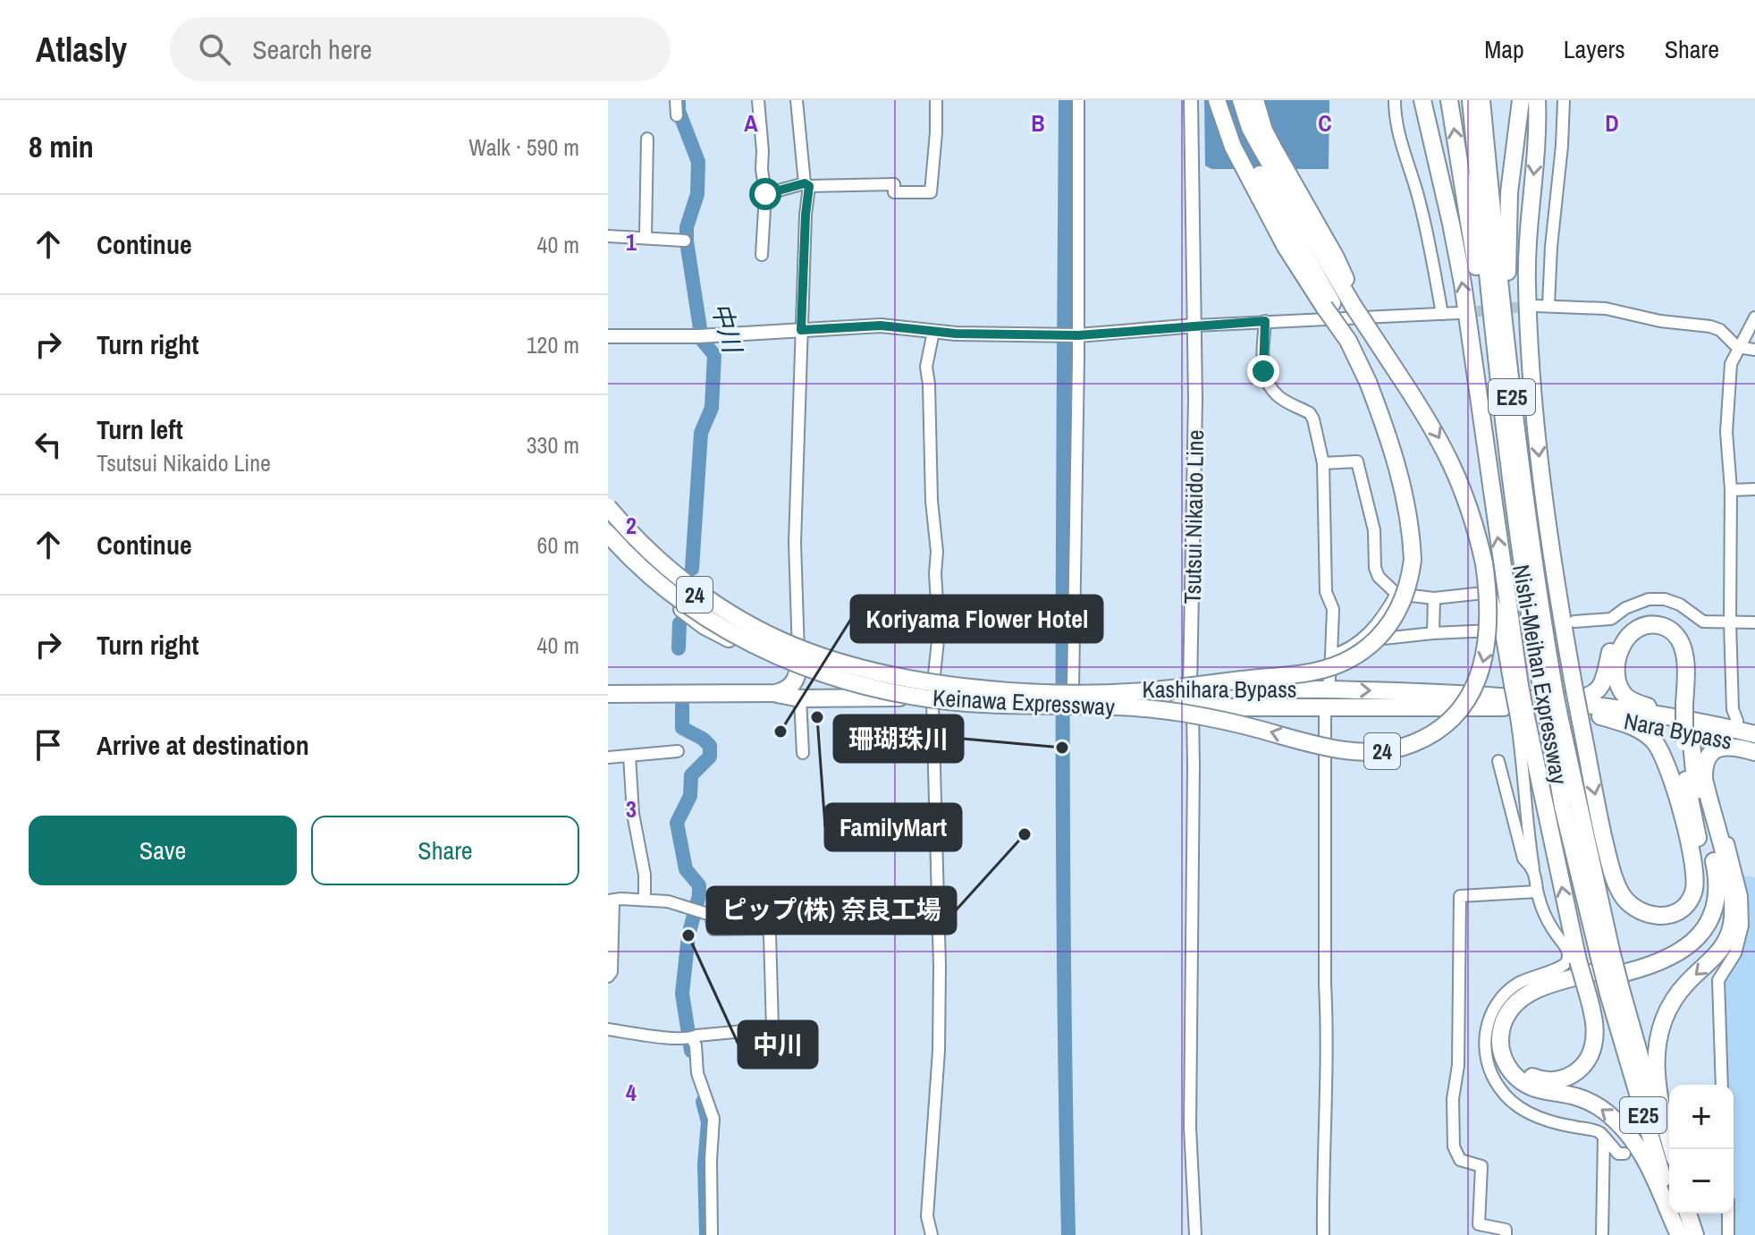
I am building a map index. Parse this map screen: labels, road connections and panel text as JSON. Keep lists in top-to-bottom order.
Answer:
{
  "streets": {
    "highway": [
      "E25",
      "24",
      "Nishi-Meihan Expressway",
      "Kashihara Bypass",
      "Keinawa Expressway",
      "Nara Bypass"
    ],
    "main road": ["Tsutsui Nikaido Line"]
  },
  "crossings": [
    ["Tsutsui Nikaido Line", "Kashihara Bypass"],
    ["24", "Kashihara Bypass"],
    ["Nishi-Meihan Expressway", "Kashihara Bypass"],
    ["Kashihara Bypass", "Nara Bypass"]
  ],
  "water": ["中川"],
  "places": [
    "FamilyMart",
    "Koriyama Flower Hotel",
    "珊瑚珠川",
    "ピップ(株) 奈良工場",
    "中川"
  ],
  "page": {
    "header": "Atlasly",
    "search": "Search here",
    "nav": ["Map", "Layers", "Share"],
    "heading": ["8 min", "Walk · 590 m"],
    "list": [
      ["Continue", "40 m"],
      ["Turn right", "120 m"],
      ["Turn left", "Tsutsui Nikaido Line", "330 m"],
      ["Continue", "60 m"],
      ["Turn right", "40 m"],
      "Arrive at destination"
    ],
    "buttons": ["Save", "Share"],
    "map_buttons": ["+", "−"]
  },
  "grid": {
    "columns": [
      "A",
      "B",
      "C",
      "D"
    ],
    "rows": [
      "1",
      "2",
      "3",
      "4"
    ]
  }
}
